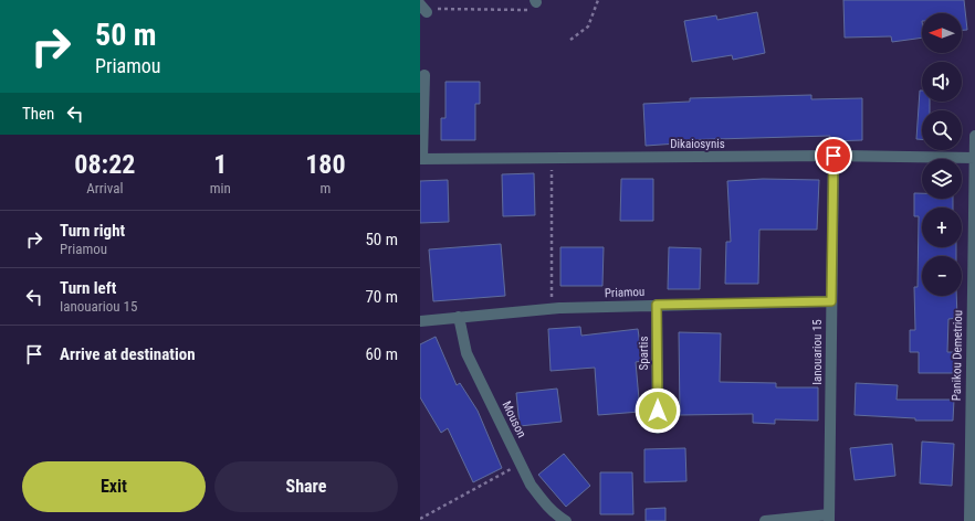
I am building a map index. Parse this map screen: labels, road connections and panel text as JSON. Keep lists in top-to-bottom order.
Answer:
{
  "streets": {
    "street": [
      "Dikaiosynis",
      "Priamou",
      "Ianouariou 15",
      "Spartis",
      "Panikou Demetriou",
      "Mouson"
    ]
  },
  "crossings": [
    ["Dikaiosynis", "Ianouariou 15"],
    ["Dikaiosynis", "Panikou Demetriou"],
    ["Priamou", "Ianouariou 15"],
    ["Priamou", "Spartis"],
    ["Priamou", "Mouson"]
  ],
  "north": "left",
  "page": {
    "turn": ["50 m", "Priamou"],
    "map_buttons": ["+", "−"],
    "then": "Then",
    "eta": [
      "08:22",
      "Arrival",
      "1",
      "min",
      "180",
      "m"
    ],
    "list": [
      {
        "name": "Turn right",
        "note": "Priamou",
        "value": "50 m"
      },
      {
        "name": "Turn left",
        "note": "Ianouariou 15",
        "value": "70 m"
      },
      {
        "name": "Arrive at destination",
        "value": "60 m"
      }
    ],
    "buttons": ["Exit", "Share"]
  }
}
